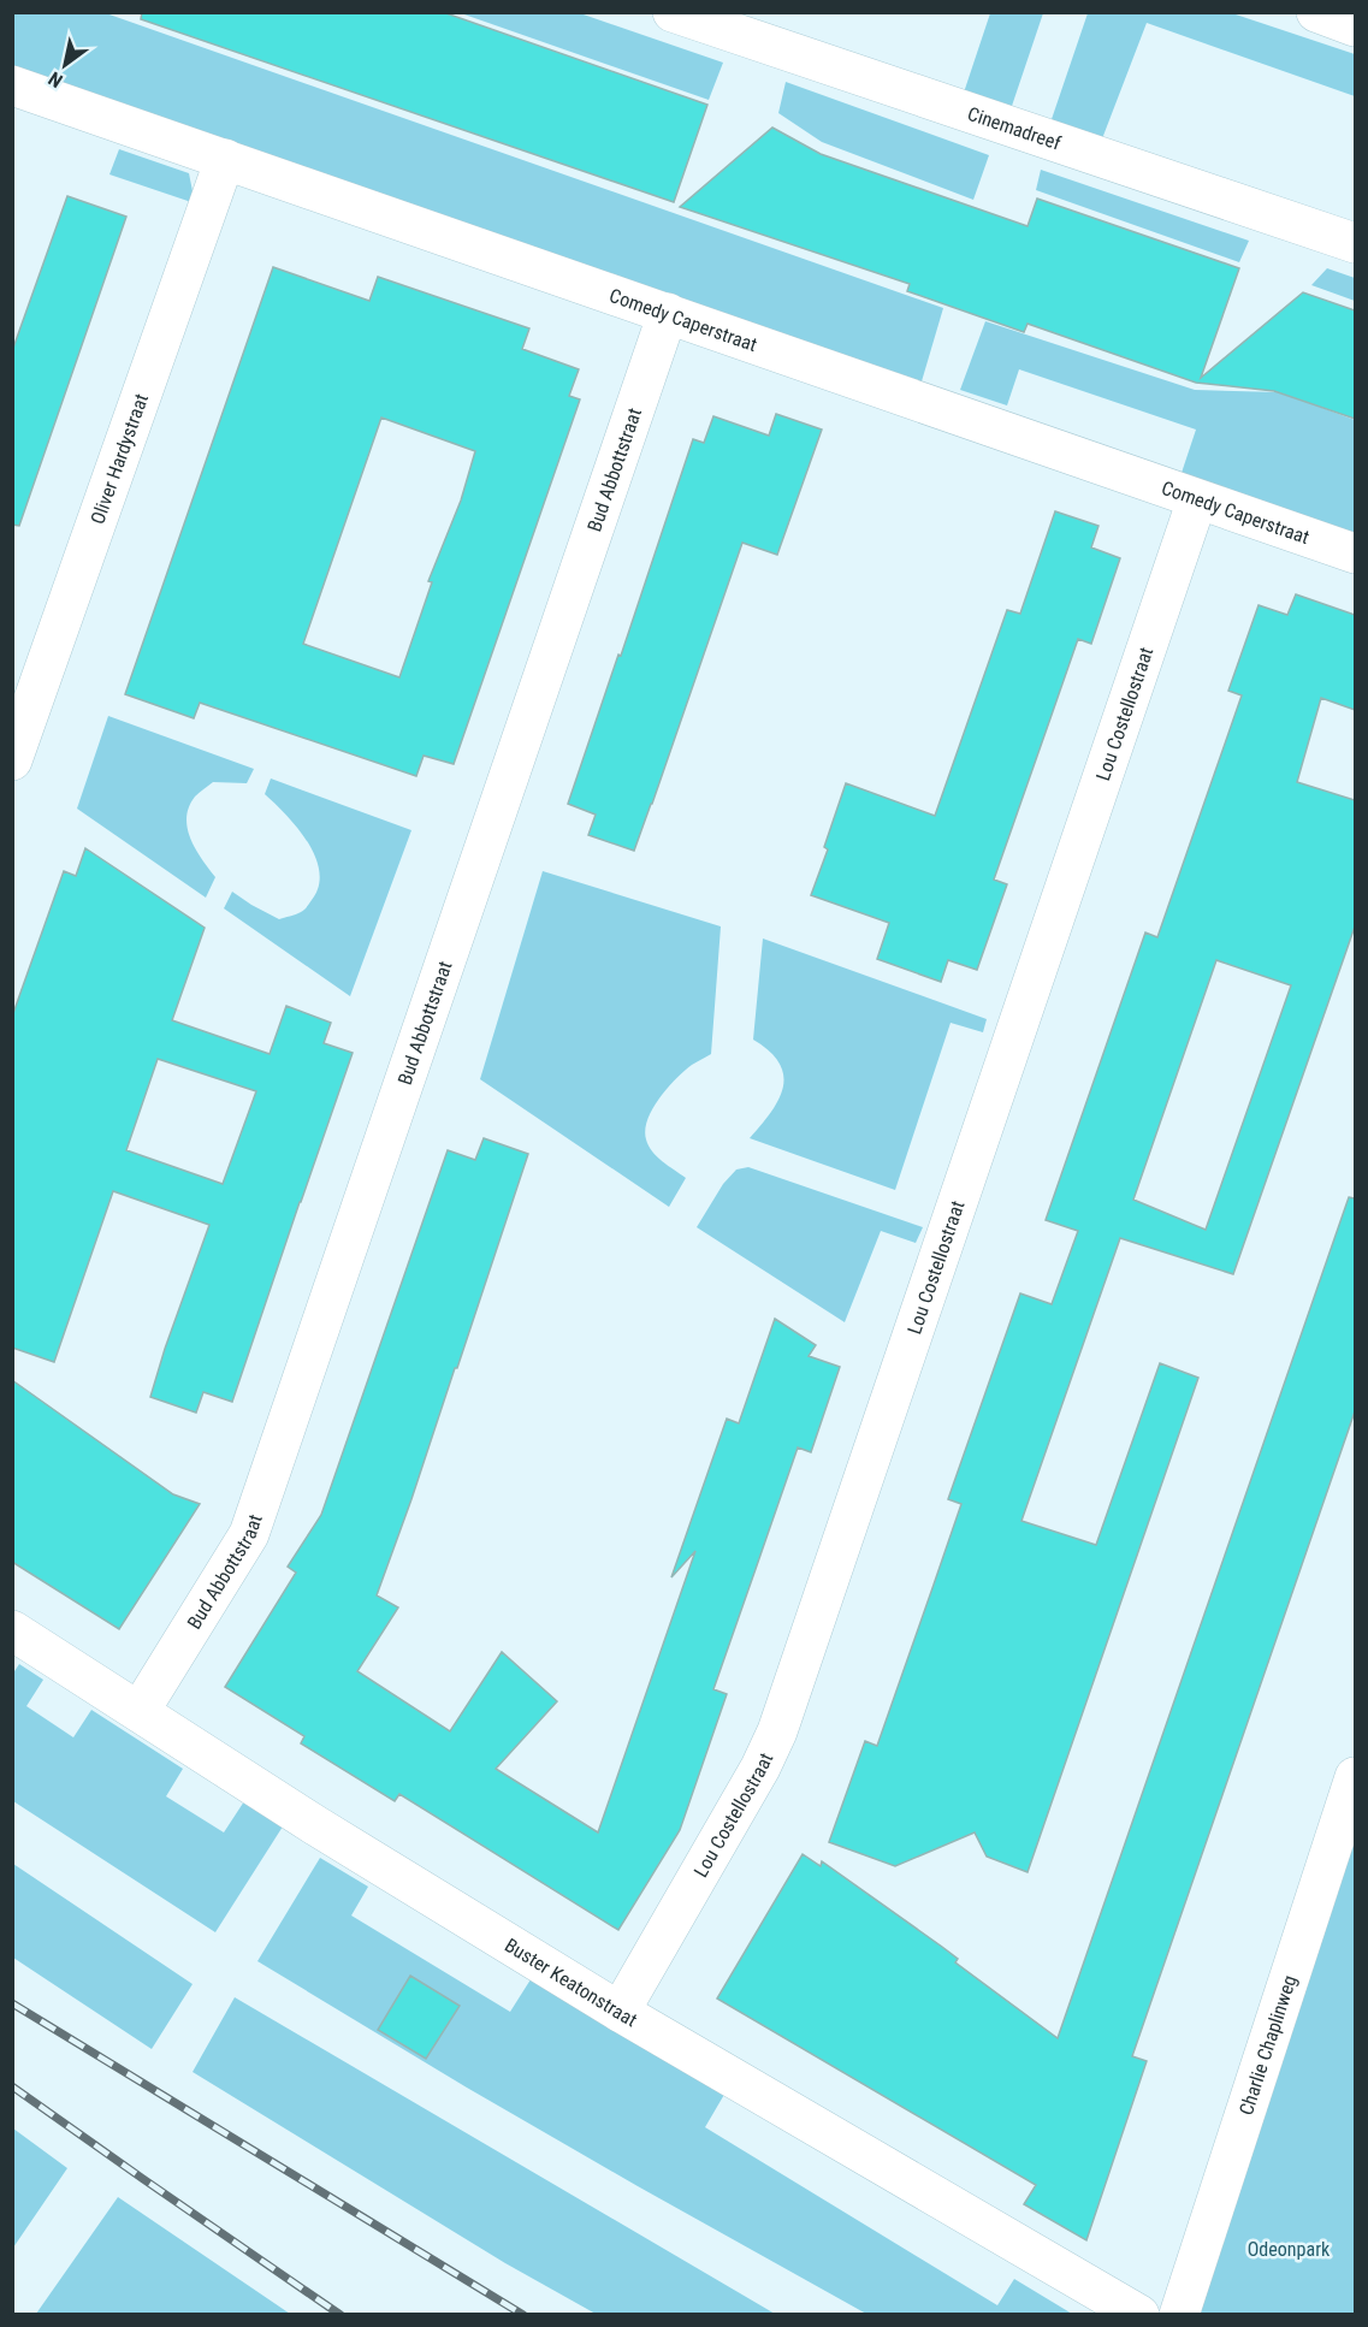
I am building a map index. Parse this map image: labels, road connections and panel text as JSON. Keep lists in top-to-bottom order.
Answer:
{
  "streets": {
    "street": [
      "Cinemadreef",
      "Comedy Caperstraat",
      "Oliver Hardystraat",
      "Bud Abbottstraat",
      "Lou Costellostraat",
      "Buster Keatonstraat",
      "Charlie Chaplinweg"
    ]
  },
  "crossings": [
    ["Comedy Caperstraat", "Oliver Hardystraat"],
    ["Comedy Caperstraat", "Bud Abbottstraat"],
    ["Comedy Caperstraat", "Lou Costellostraat"],
    ["Bud Abbottstraat", "Buster Keatonstraat"],
    ["Lou Costellostraat", "Buster Keatonstraat"]
  ],
  "parks": ["Odeonpark"],
  "north": "bottom left"
}
